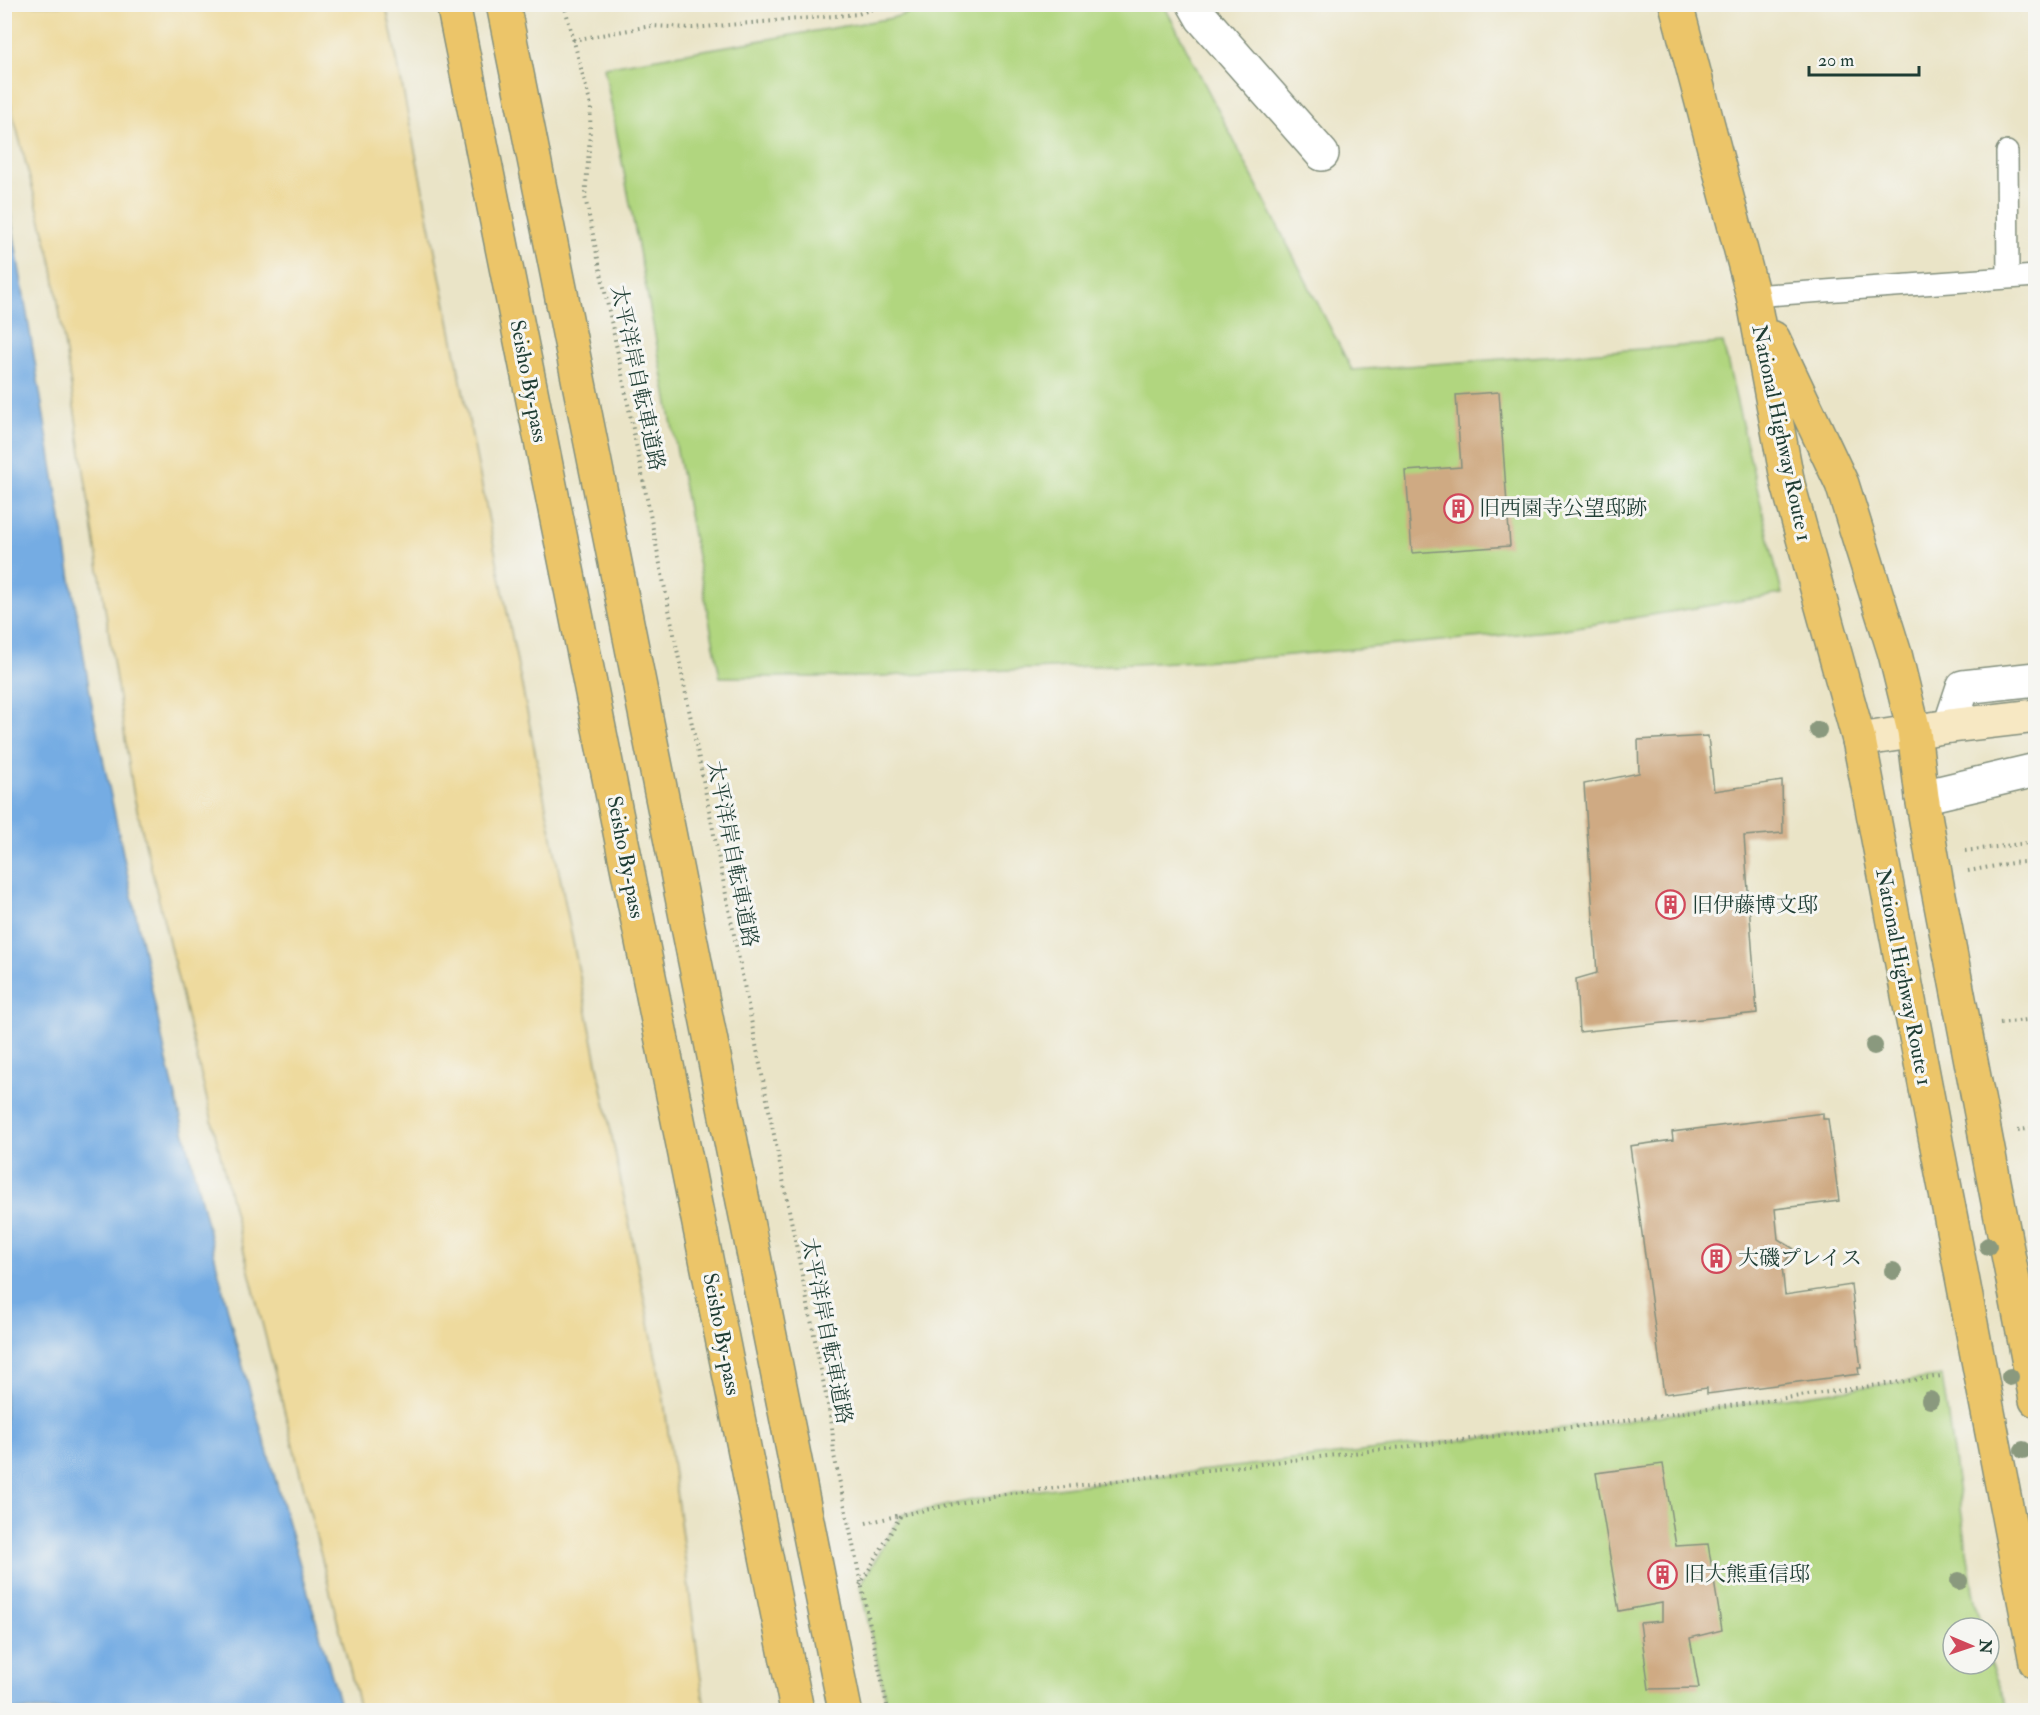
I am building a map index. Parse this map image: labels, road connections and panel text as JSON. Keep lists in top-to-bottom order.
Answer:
{
  "streets": {
    "highway": ["Seisho By-pass", "National Highway Route 1"],
    "path": ["太平洋岸自転車道路"]
  },
  "places": {
    "building": [
      "旧西園寺公望邸跡",
      "旧伊藤博文邸",
      "大磯プレイス",
      "旧大熊重信邸"
    ]
  },
  "scale_bar": "20 m",
  "north": "right"
}
